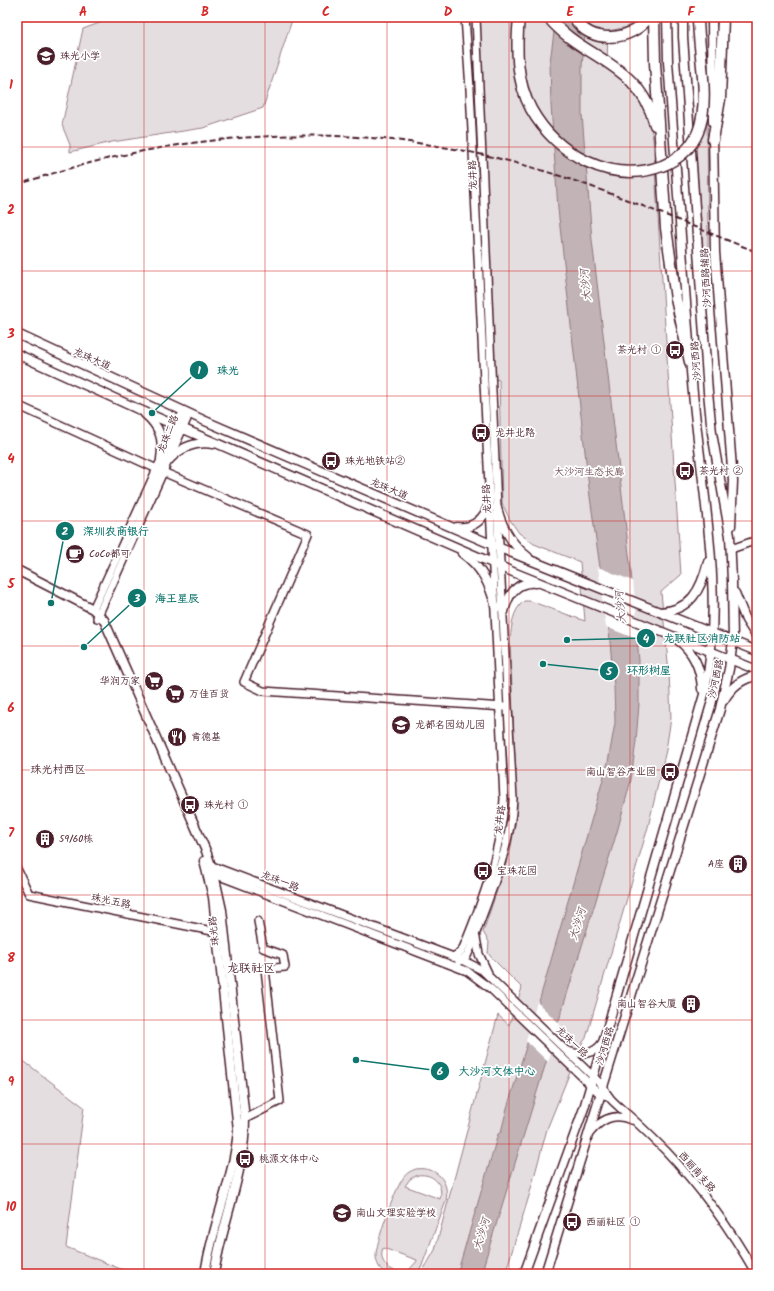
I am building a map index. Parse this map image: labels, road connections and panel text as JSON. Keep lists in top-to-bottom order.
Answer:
{
  "streets": {
    "main road": [
      "沙河西路辅路",
      "龙珠大道",
      "沙河西路",
      "珠光路"
    ],
    "street": [
      "龙井路",
      "龙珠二路",
      "龙珠一路",
      "珠光五路",
      "西丽南支路"
    ]
  },
  "crossings": [
    ["龙井路", "龙珠大道"],
    ["龙井路", "龙珠一路"],
    ["沙河西路辅路", "沙河西路"],
    ["龙珠大道", "沙河西路"],
    ["龙珠大道", "龙珠二路"],
    ["沙河西路", "龙珠一路"],
    ["沙河西路", "西丽南支路"],
    ["龙珠二路", "珠光路"],
    ["龙珠一路", "珠光路"],
    ["龙珠一路", "西丽南支路"],
    ["珠光五路", "珠光路"]
  ],
  "districts": ["珠光村西区", "龙联社区"],
  "water": ["大沙河"],
  "parks": ["大沙河生态长廊"],
  "places": {
    "school or university": ["珠光小学", "龙都名园幼儿园", "南山文理实验学校"],
    "bus stop": [
      "茶光村 ①",
      "龙井北路",
      "珠光地铁站②",
      "茶光村 ②",
      "南山智谷产业园",
      "珠光村 ①",
      "宝珠花园",
      "桃源文体中心",
      "西丽社区 ①"
    ],
    "other": [
      "珠光",
      "深圳农商银行",
      "龙联社区消防站",
      "海王星辰",
      "环形树屋",
      "大沙河文体中心"
    ],
    "cafe": ["CoCo都可"],
    "supermarket": ["华润万家", "万佳百货"],
    "restaurant": ["肯德基"],
    "building": ["59/60栋", "A座", "南山智谷大厦"]
  },
  "grid": {
    "columns": [
      "A",
      "B",
      "C",
      "D",
      "E",
      "F"
    ],
    "rows": [
      "1",
      "2",
      "3",
      "4",
      "5",
      "6",
      "7",
      "8",
      "9",
      "10"
    ]
  }
}
